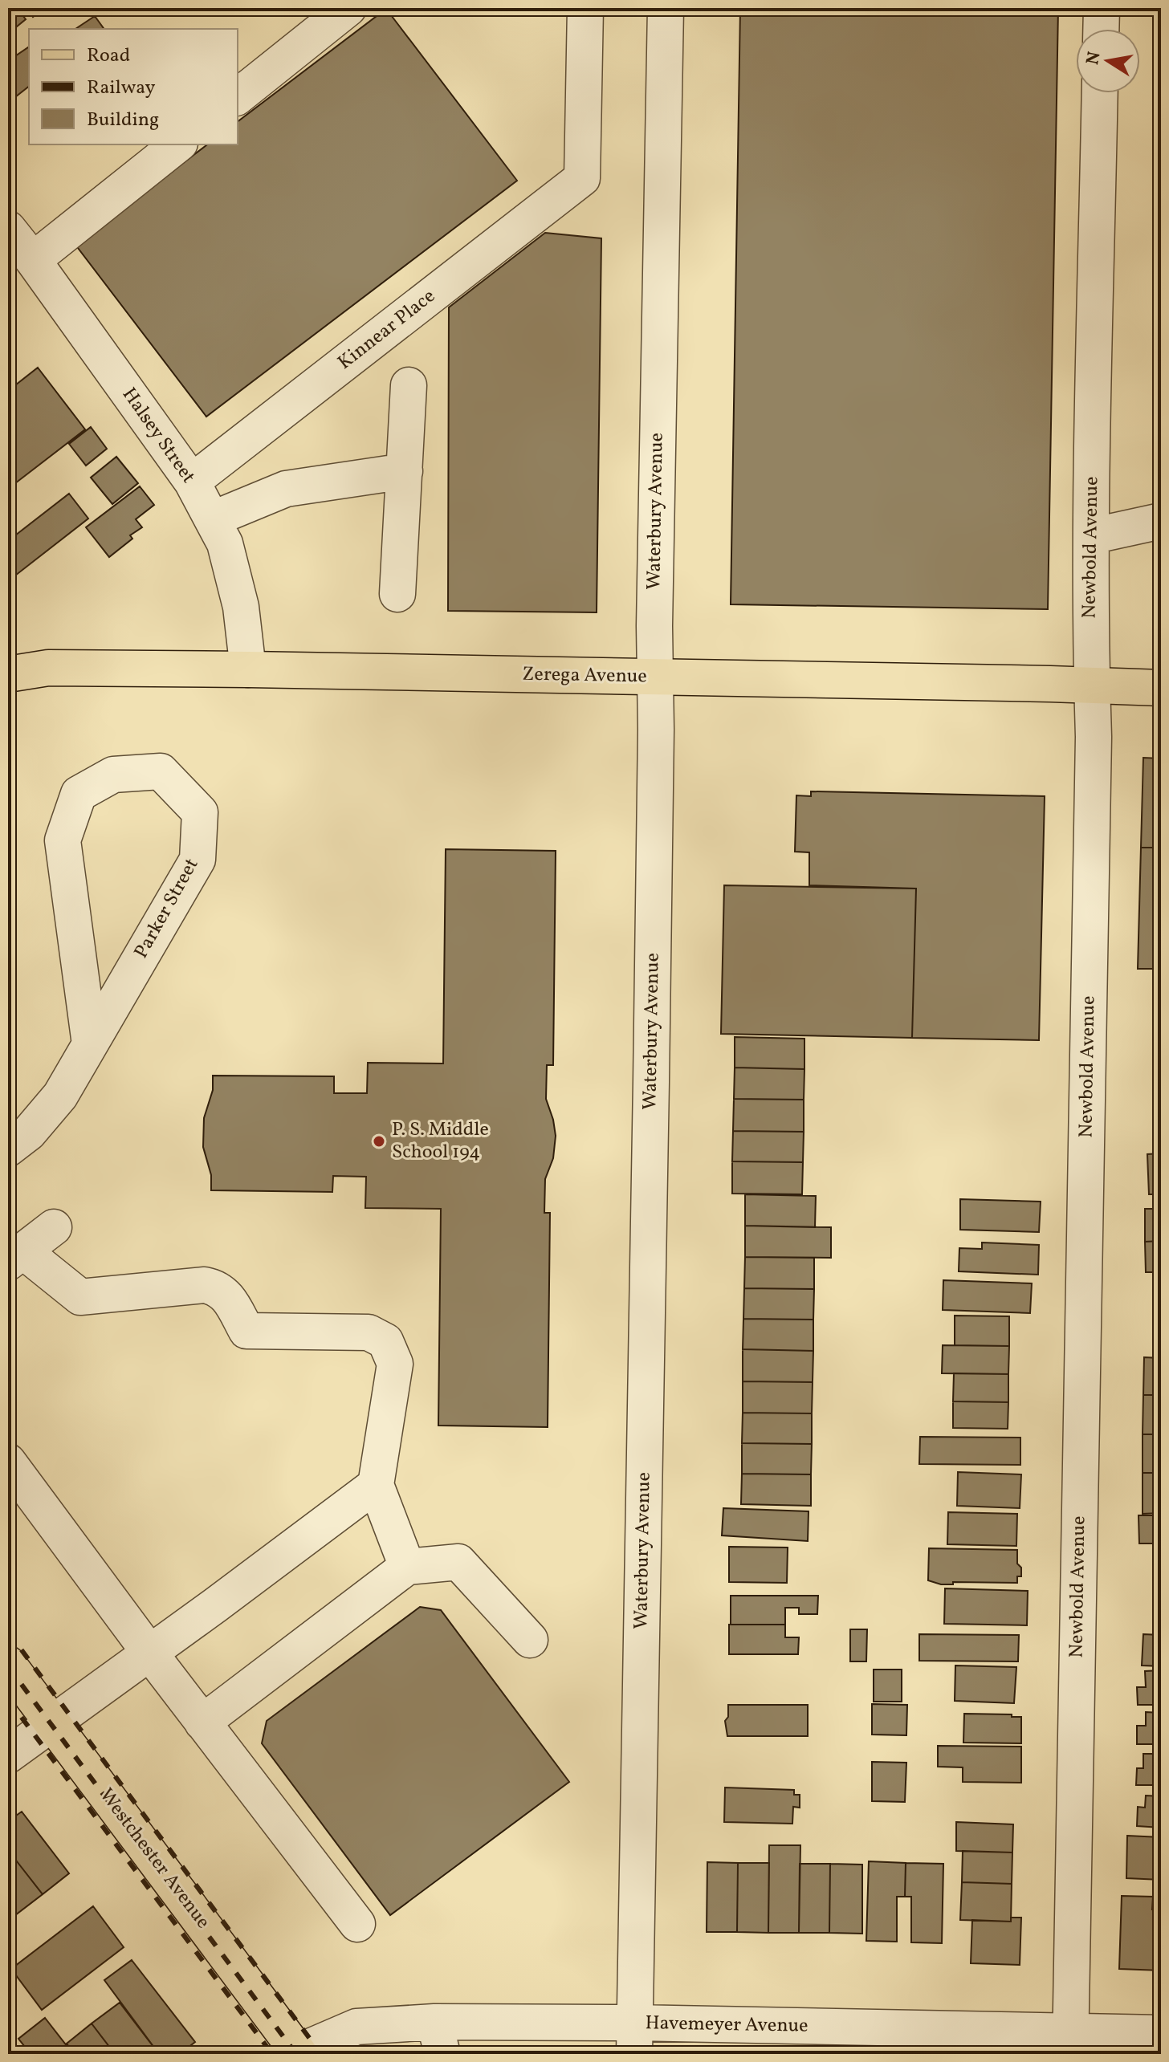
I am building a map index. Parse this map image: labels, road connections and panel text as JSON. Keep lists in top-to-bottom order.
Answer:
{
  "streets": {
    "main road": ["Zerega Avenue", "Westchester Avenue"],
    "street": [
      "Kinnear Place",
      "Halsey Street",
      "Waterbury Avenue",
      "Newbold Avenue",
      "Parker Street",
      "Havemeyer Avenue"
    ]
  },
  "crossings": [
    ["Kinnear Place", "Halsey Street"],
    ["Halsey Street", "Zerega Avenue"],
    ["Waterbury Avenue", "Zerega Avenue"],
    ["Waterbury Avenue", "Havemeyer Avenue"],
    ["Newbold Avenue", "Zerega Avenue"],
    ["Newbold Avenue", "Havemeyer Avenue"],
    ["Westchester Avenue", "Havemeyer Avenue"]
  ],
  "places": ["P. S. Middle School 194"],
  "legend": ["Road", "Railway", "Building"],
  "north": "left"
}
